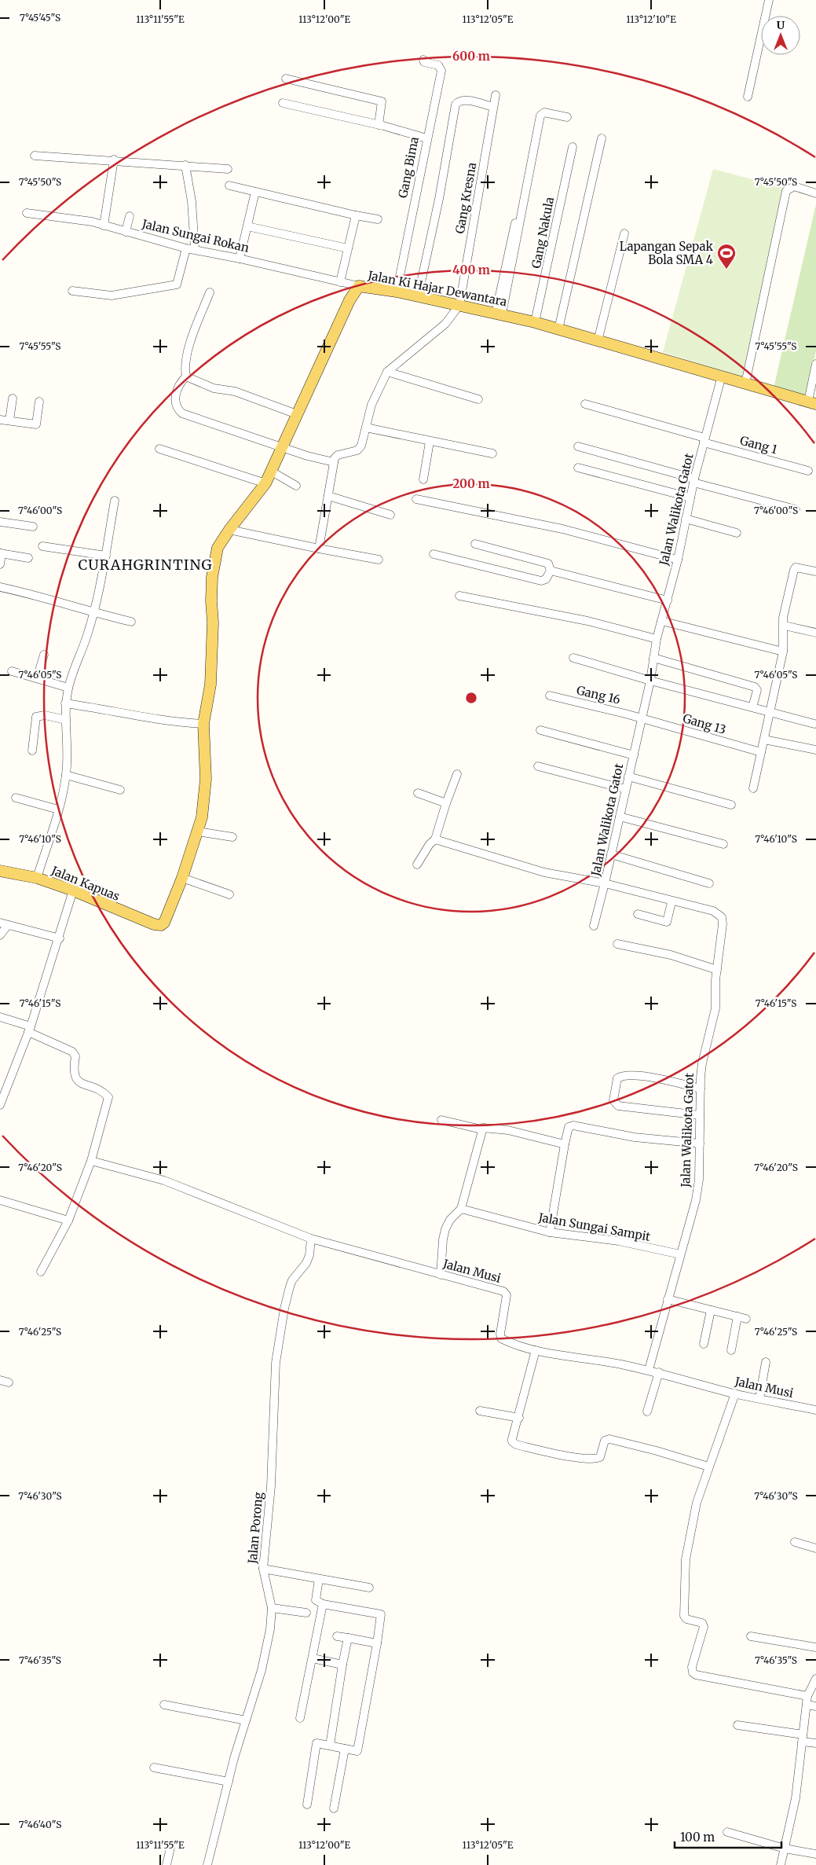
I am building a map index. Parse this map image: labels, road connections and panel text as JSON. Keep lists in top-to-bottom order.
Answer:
{
  "streets": {
    "main road": ["Jalan Ki Hajar Dewantara", "Jalan Kapuas"],
    "street": [
      "Gang Bima",
      "Gang Kresna",
      "Gang Nakula",
      "Jalan Sungai Rokan",
      "Gang 1",
      "Jalan Walikota Gatot",
      "Gang 16",
      "Gang 13",
      "Jalan Sungai Sampit",
      "Jalan Musi",
      "Jalan Porong"
    ]
  },
  "crossings": [
    ["Gang Bima", "Jalan Ki Hajar Dewantara"],
    ["Gang Kresna", "Jalan Ki Hajar Dewantara"],
    ["Gang Nakula", "Jalan Ki Hajar Dewantara"],
    ["Jalan Sungai Rokan", "Jalan Ki Hajar Dewantara"],
    ["Jalan Ki Hajar Dewantara", "Jalan Walikota Gatot"],
    ["Jalan Ki Hajar Dewantara", "Jalan Kapuas"],
    ["Gang 1", "Jalan Walikota Gatot"],
    ["Jalan Walikota Gatot", "Gang 16"],
    ["Jalan Walikota Gatot", "Gang 13"],
    ["Jalan Walikota Gatot", "Jalan Sungai Sampit"],
    ["Jalan Walikota Gatot", "Jalan Musi"],
    ["Gang 16", "Gang 13"],
    ["Jalan Musi", "Jalan Porong"]
  ],
  "districts": ["CURAHGRINTING"],
  "places": {
    "sports": ["Lapangan Sepak Bola SMA 4"]
  },
  "scale_bar": "100 m",
  "north": "top",
  "coordinates": [
    "7°45'45\"S",
    "113°11'55\"E",
    "113°12'00\"E",
    "113°12'05\"E",
    "113°12'10\"E",
    "7°45'50\"S",
    "7°45'55\"S",
    "7°46'00\"S",
    "7°46'05\"S",
    "7°46'10\"S",
    "7°46'15\"S",
    "7°46'20\"S",
    "7°46'25\"S",
    "7°46'30\"S",
    "7°46'35\"S",
    "7°46'40\"S"
  ],
  "rings": ["600 m", "400 m", "200 m"]
}
